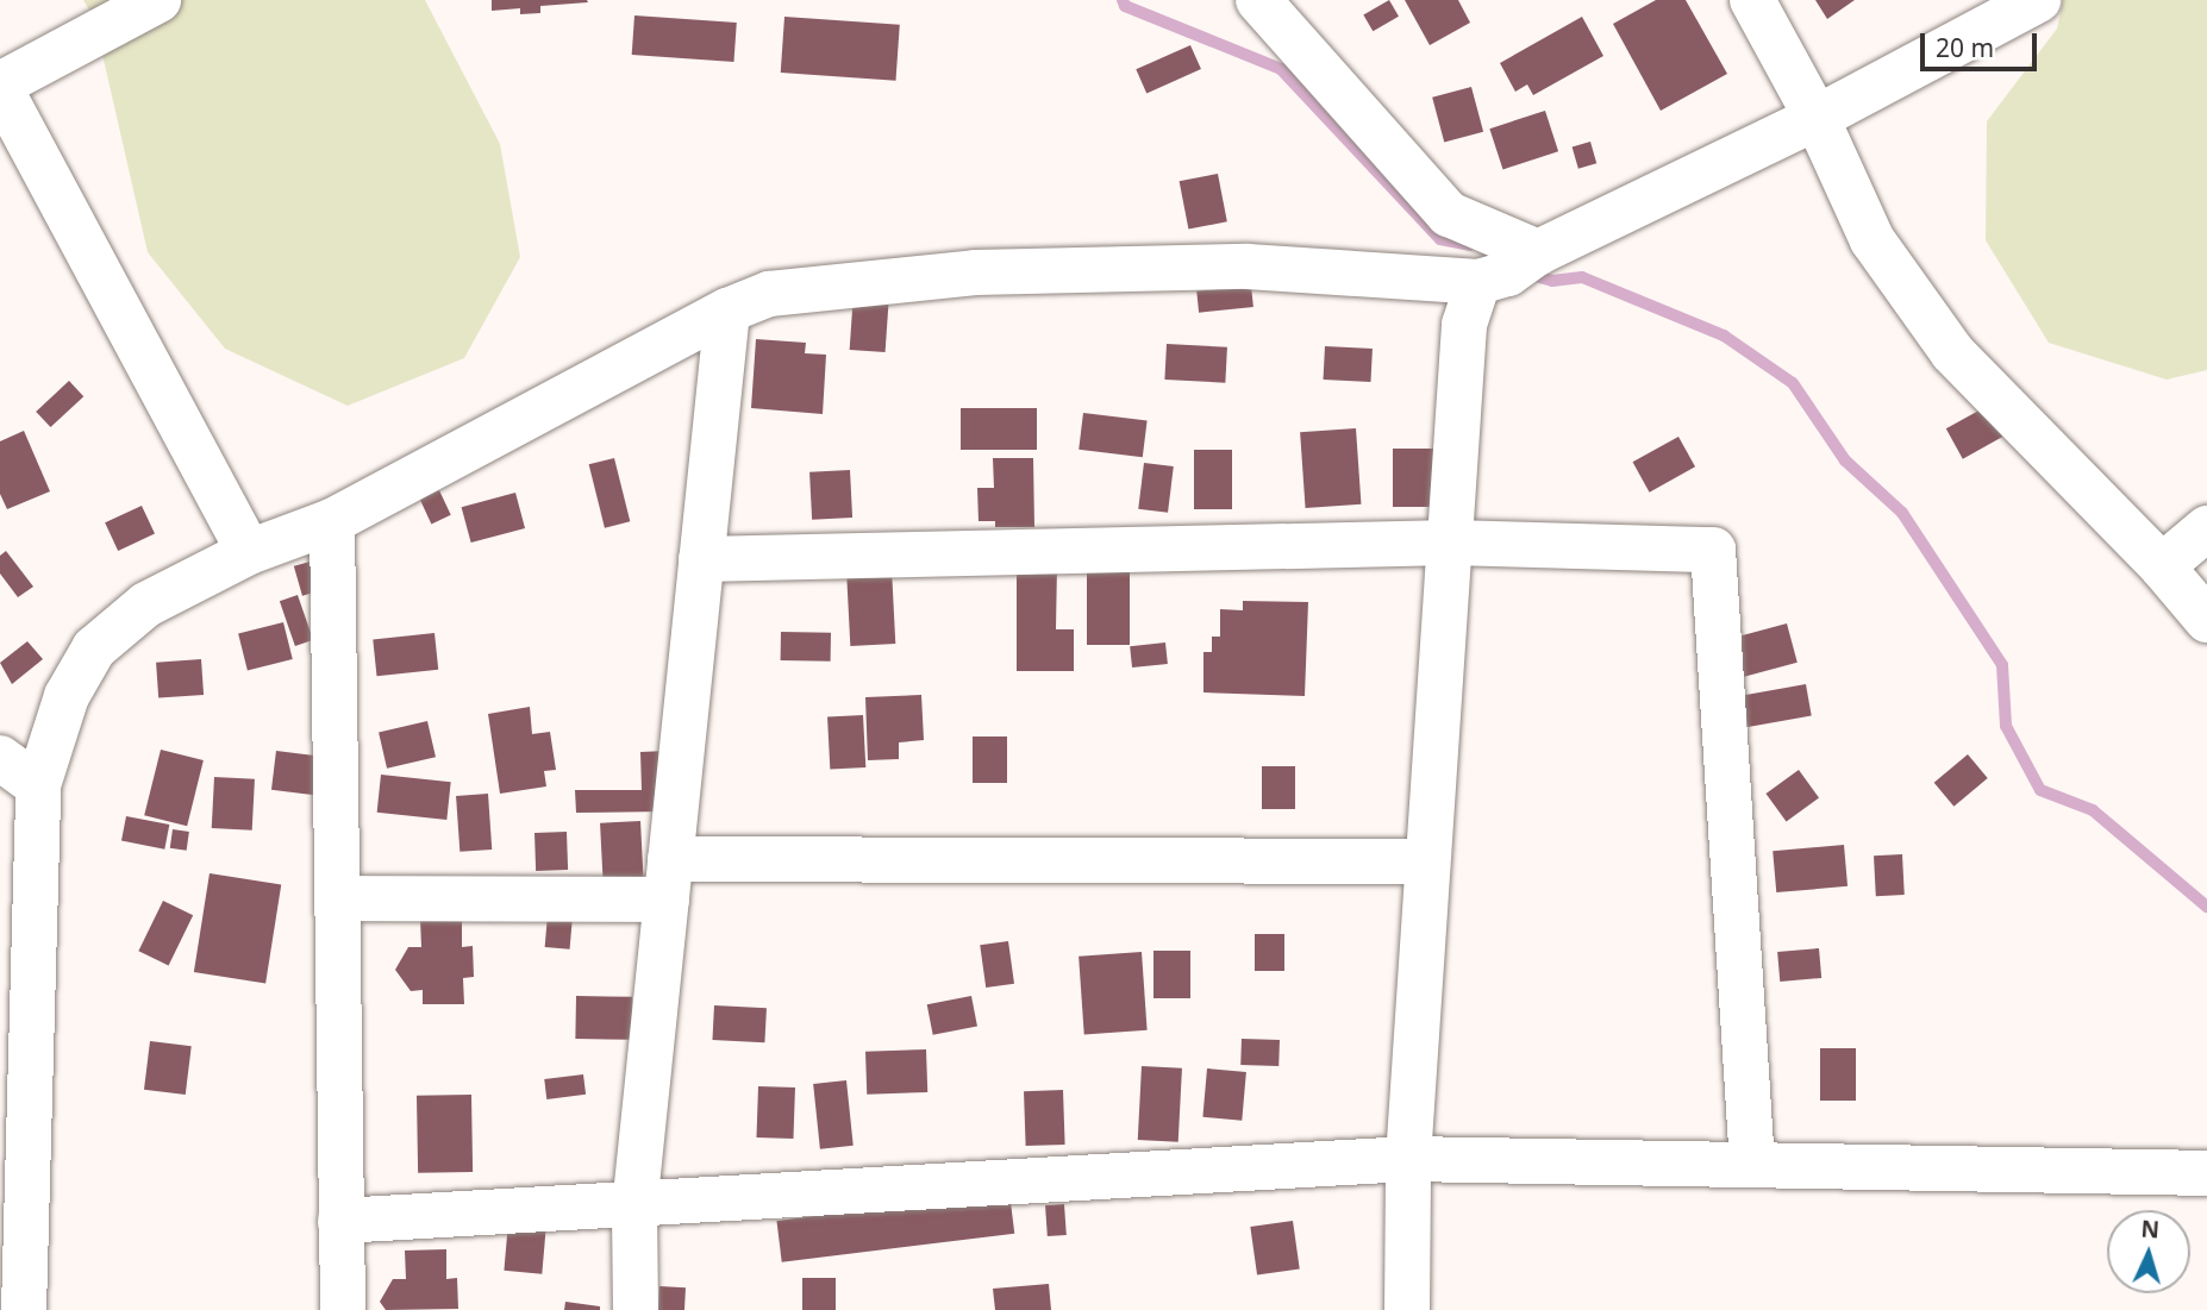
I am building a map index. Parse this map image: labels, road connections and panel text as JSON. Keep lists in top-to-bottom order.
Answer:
{
  "scale_bar": "20 m",
  "north": "top"
}
